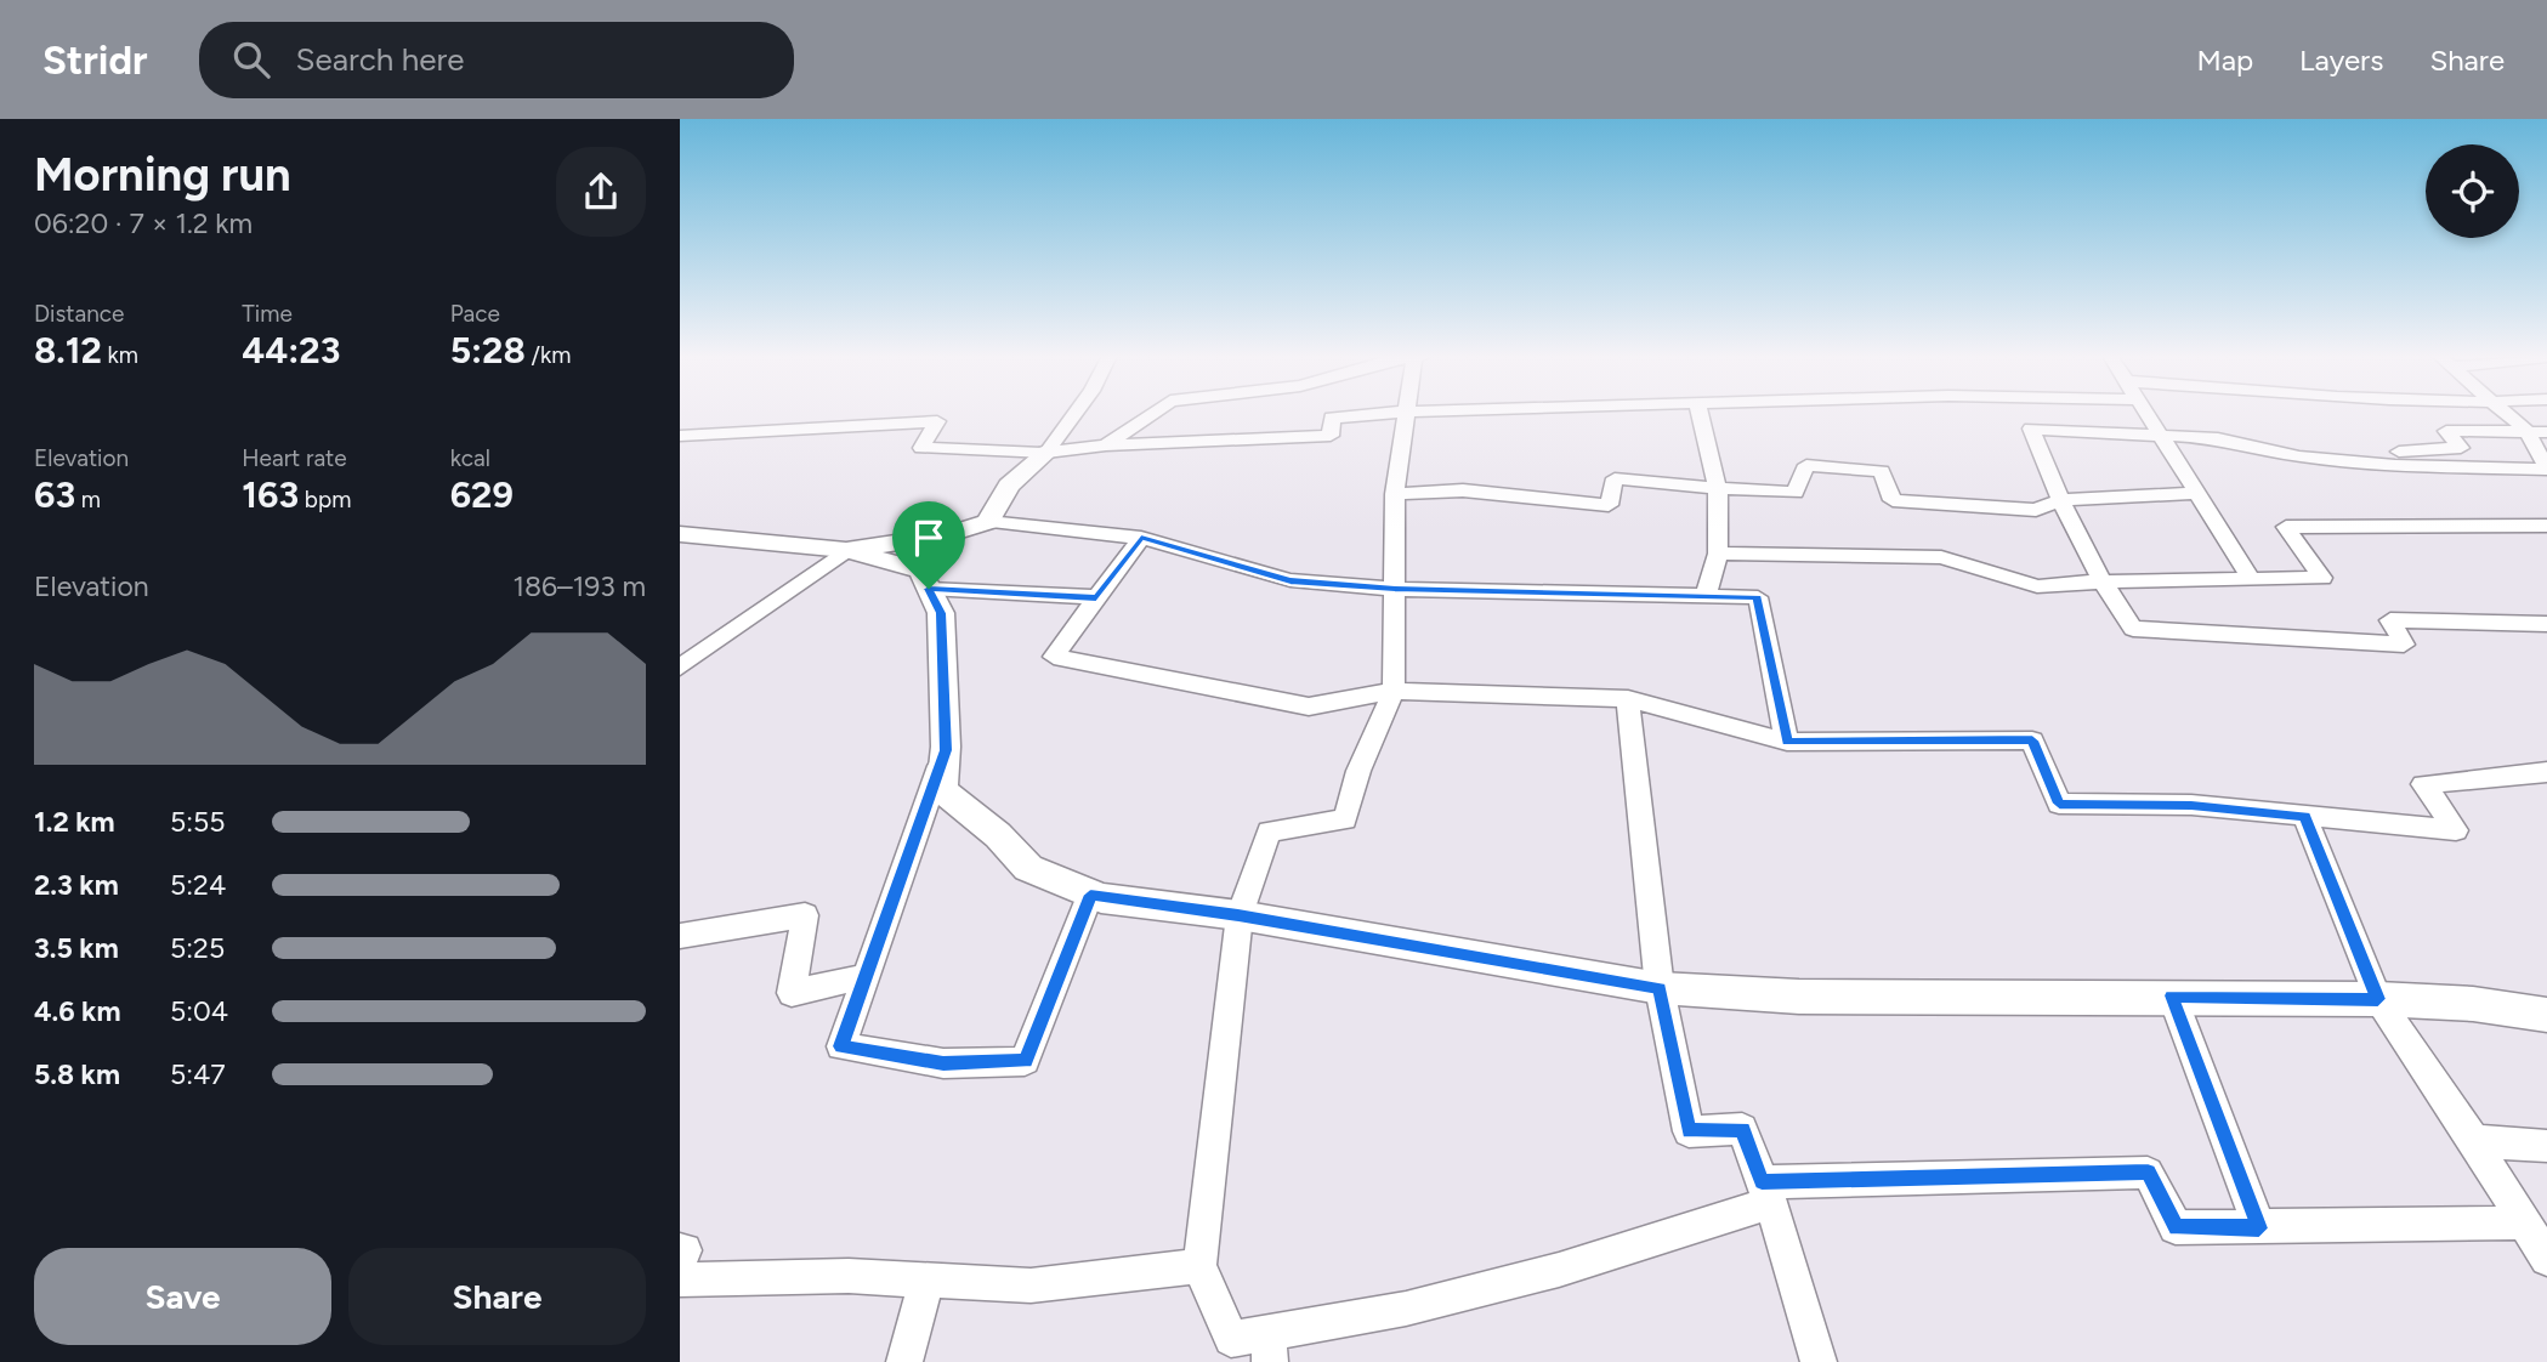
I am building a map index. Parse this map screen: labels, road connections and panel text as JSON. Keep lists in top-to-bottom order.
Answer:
{
  "page": {
    "header": "Stridr",
    "search": "Search here",
    "nav": ["Map", "Layers", "Share"],
    "heading": ["Morning run", "06:20 · 7 × 1.2 km"],
    "stats": [
      ["Distance", "8.12 km"],
      ["Time", "44:23"],
      ["Pace", "5:28 /km"],
      ["Elevation", "63 m"],
      ["Heart rate", "163 bpm"],
      ["kcal", "629"]
    ],
    "chart": ["Elevation", "186–193 m"],
    "list": [
      {
        "name": "1.2 km",
        "note": "5:55"
      },
      {
        "name": "2.3 km",
        "note": "5:24"
      },
      {
        "name": "3.5 km",
        "note": "5:25"
      },
      {
        "name": "4.6 km",
        "note": "5:04"
      },
      {
        "name": "5.8 km",
        "note": "5:47"
      }
    ],
    "buttons": ["Save", "Share"]
  }
}
